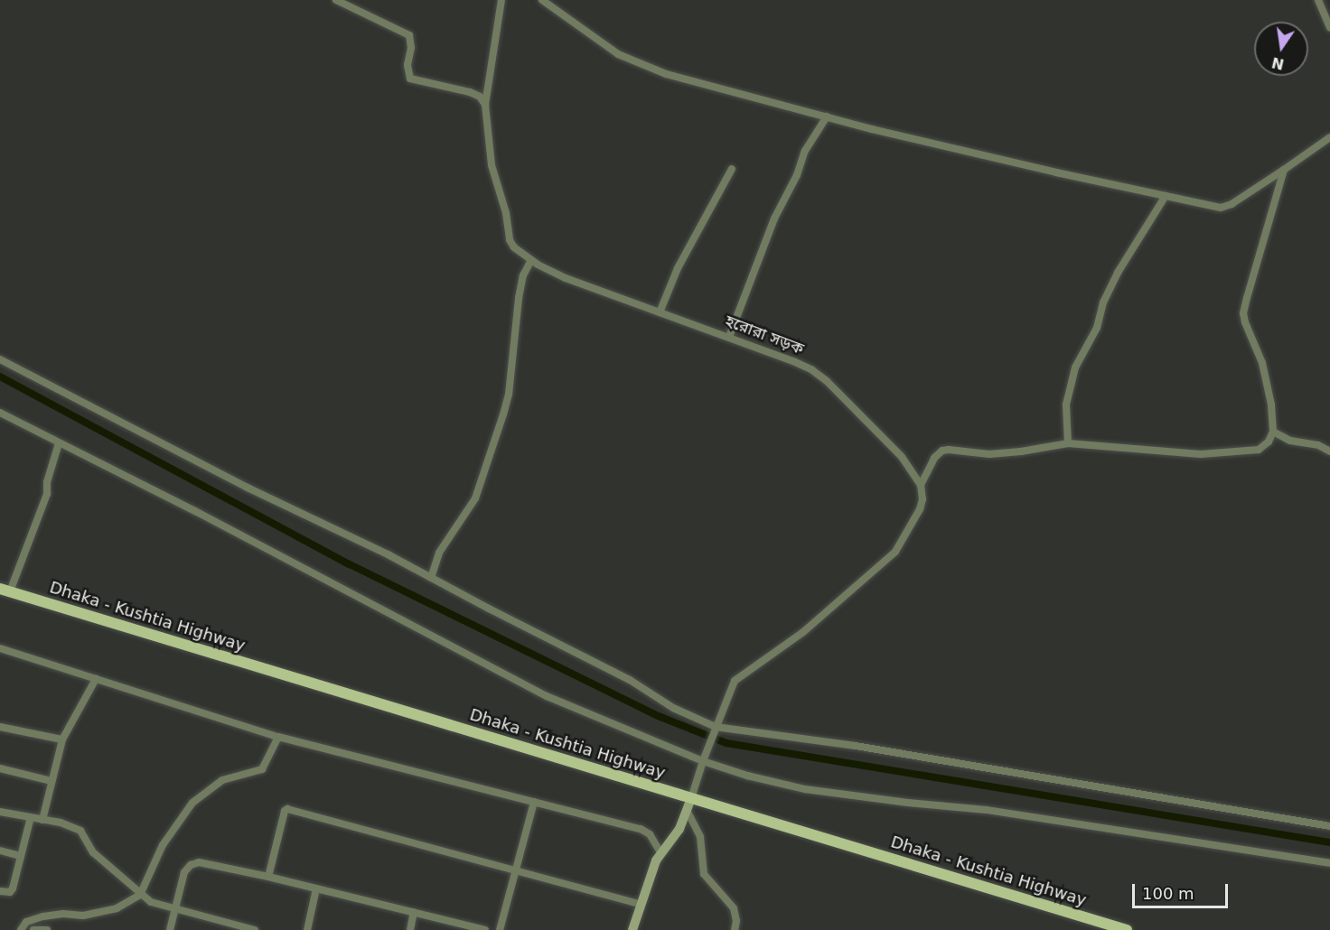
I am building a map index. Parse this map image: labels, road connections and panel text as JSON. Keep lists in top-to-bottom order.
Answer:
{
  "streets": {
    "main road": ["Dhaka - Kushtia Highway"],
    "street": ["হরোরা সড়ক"]
  },
  "scale_bar": "100 m",
  "north": "bottom"
}
